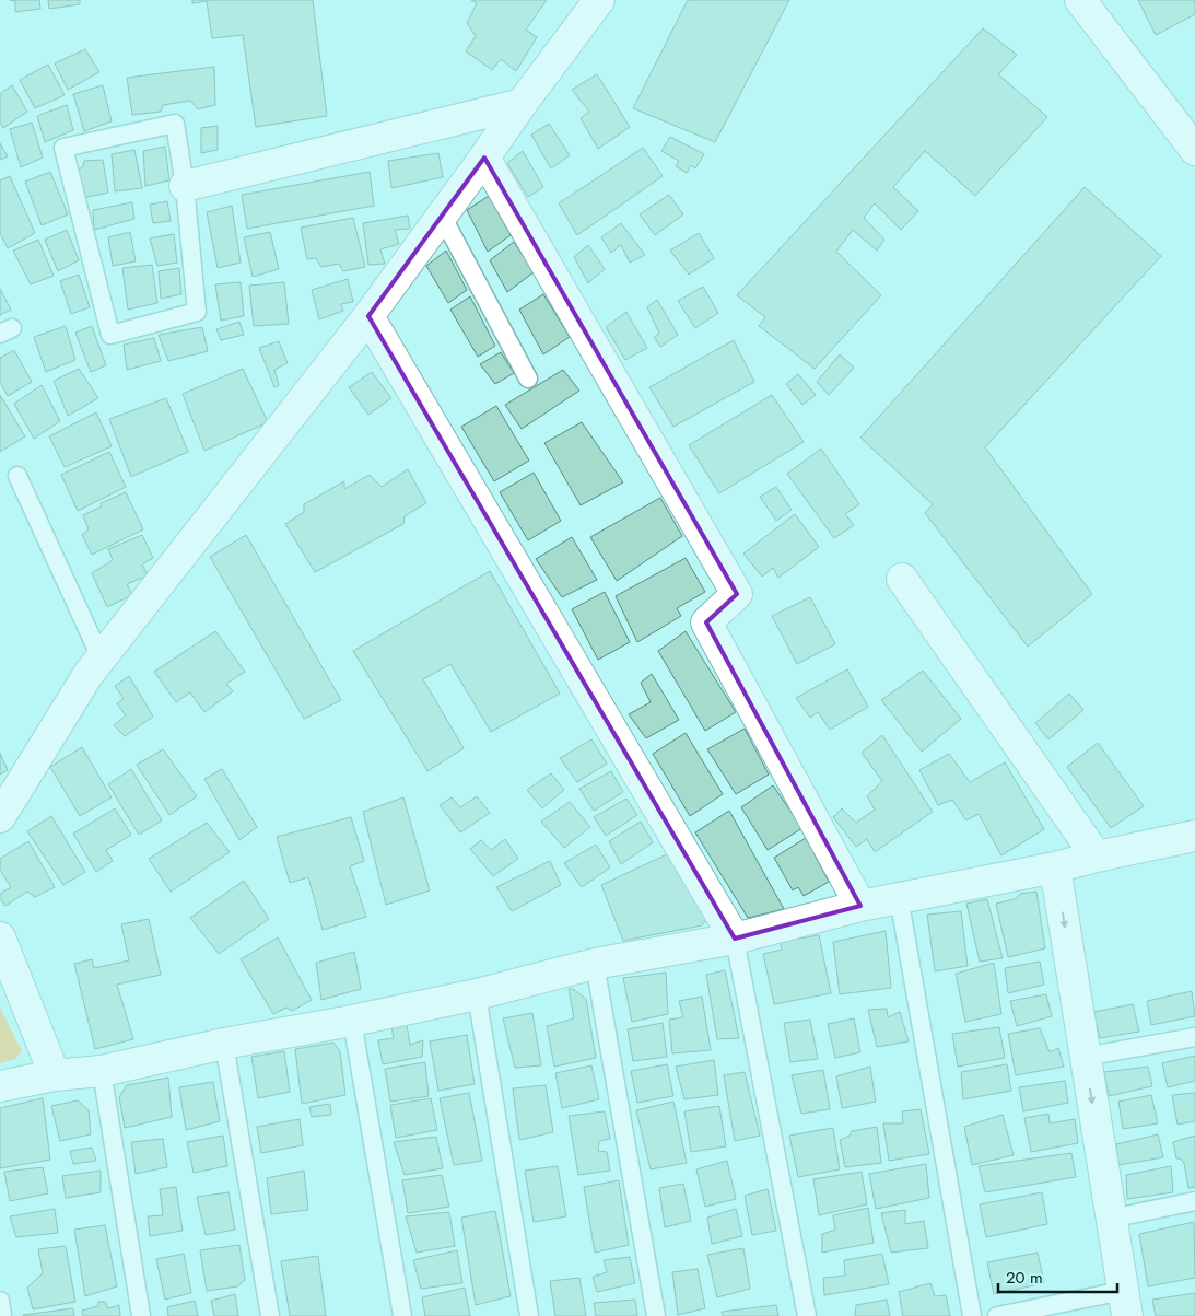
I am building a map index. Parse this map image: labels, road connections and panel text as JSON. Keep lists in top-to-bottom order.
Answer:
{
  "scale_bar": "20 m"
}
